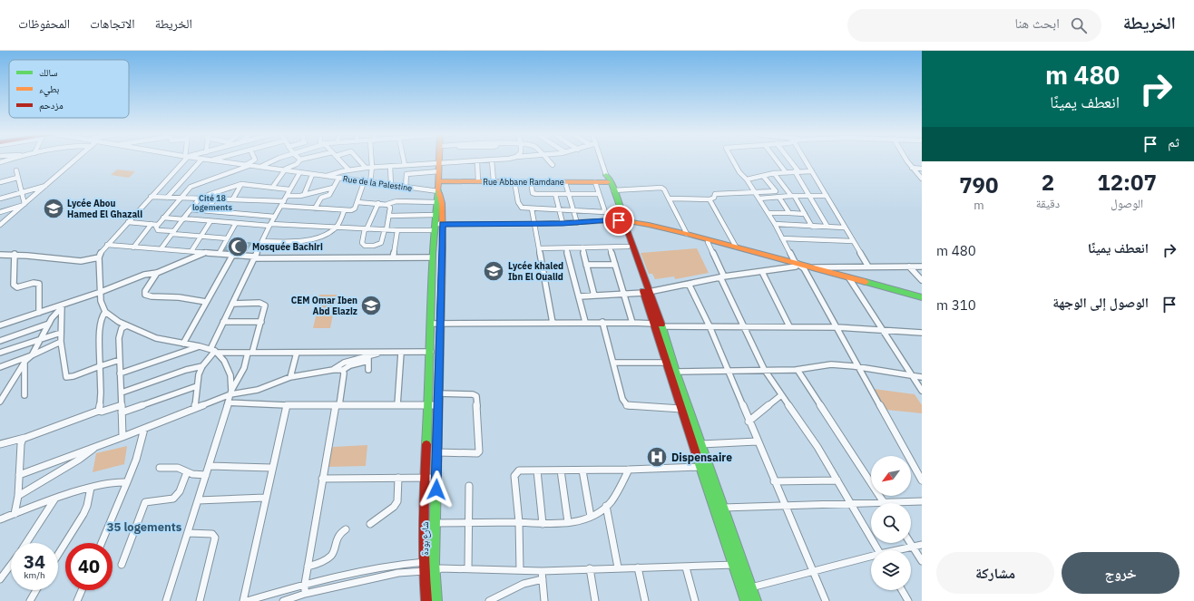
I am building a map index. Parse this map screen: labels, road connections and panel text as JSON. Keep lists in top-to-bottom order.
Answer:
{
  "streets": {
    "street": ["Rue Abbane Ramdane", "Rue de la Palestine", "شارع بودة"]
  },
  "crossings": [
    ["Rue de la Palestine", "شارع بودة"]
  ],
  "districts": ["Cité 18 logements", "35 logements"],
  "places": {
    "school or university": ["Lycée Abou Hamed El Ghazali", "Lycée khaled Ibn El Oualid", "CEM Omar Iben Abd Elaziz"],
    "mosque": ["Mosquée Bachiri"],
    "hospital": ["Dispensaire"]
  },
  "legend": ["سالك", "بطيء", "مزدحم"],
  "north": "bottom left",
  "page": {
    "header": "الخريطة",
    "search": "ابحث هنا",
    "nav": ["الخريطة", "الاتجاهات", "المحفوظات"],
    "turn": ["480 m", "انعطف يمينًا"],
    "then": "ثم",
    "eta": [
      "12:07",
      "الوصول",
      "2",
      "دقيقة",
      "790",
      "m"
    ],
    "list": [
      {
        "name": "انعطف يمينًا",
        "value": "480 m"
      },
      {
        "name": "الوصول إلى الوجهة",
        "value": "310 m"
      }
    ],
    "speed": "34 km/h",
    "limit": "40",
    "buttons": ["خروج", "مشاركة"]
  }
}
